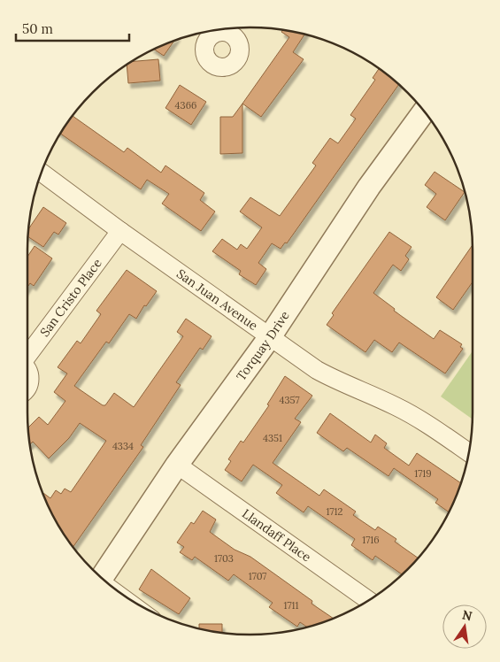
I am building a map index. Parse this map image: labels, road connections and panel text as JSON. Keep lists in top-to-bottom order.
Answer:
{
  "streets": {
    "street": [
      "San Cristo Place",
      "San Juan Avenue",
      "Torquay Drive",
      "Llandaff Place"
    ]
  },
  "crossings": [
    ["San Cristo Place", "San Juan Avenue"],
    ["San Juan Avenue", "Torquay Drive"],
    ["Torquay Drive", "Llandaff Place"]
  ],
  "house_numbers": [
    "4366",
    "4357",
    "4351",
    "4334",
    "1719",
    "1712",
    "1716",
    "1703",
    "1707",
    "1711"
  ],
  "scale_bar": "50 m",
  "north": "top"
}
